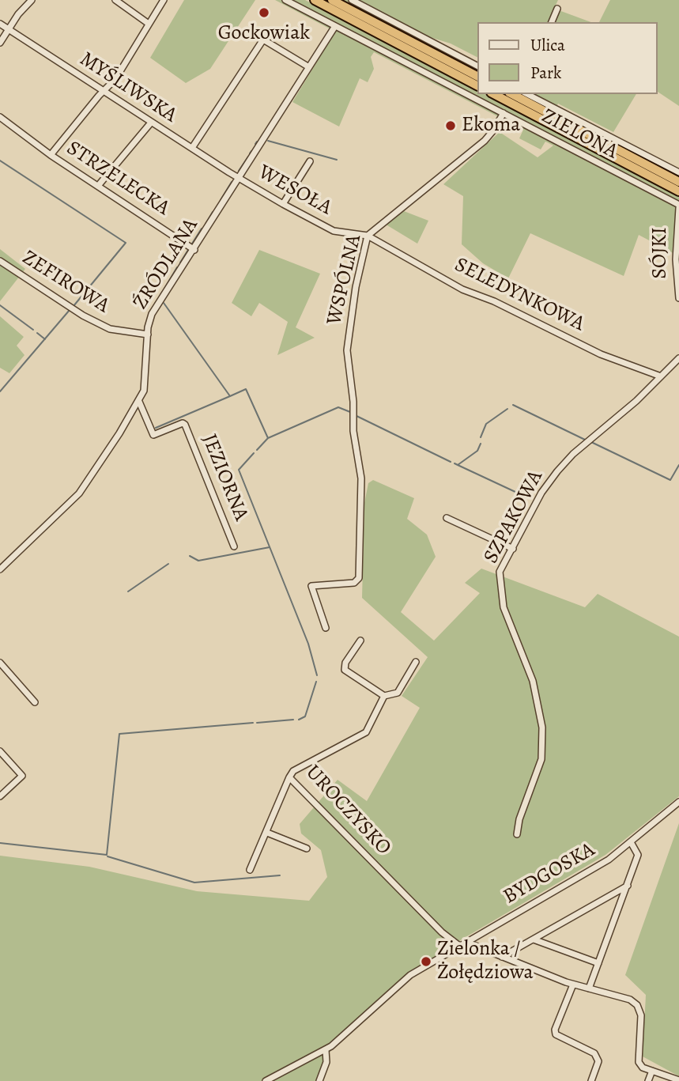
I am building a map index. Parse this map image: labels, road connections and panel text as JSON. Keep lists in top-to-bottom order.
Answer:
{
  "streets": {
    "street": [
      "MYŚLIWSKA",
      "ZIELONA",
      "STRZELECKA",
      "WESOŁA",
      "SÓJKI",
      "ŹRÓDLANA",
      "WSPÓLNA",
      "ZEFIROWA",
      "SELEDYNKOWA",
      "JEZIORNA",
      "SZPAKOWA",
      "UROCZYSKO",
      "BYDGOSKA"
    ]
  },
  "crossings": [
    ["MYŚLIWSKA", "WESOŁA"],
    ["MYŚLIWSKA", "ŹRÓDLANA"],
    ["ZIELONA", "SÓJKI"],
    ["ZIELONA", "ŹRÓDLANA"],
    ["ZIELONA", "WSPÓLNA"],
    ["STRZELECKA", "ŹRÓDLANA"],
    ["WESOŁA", "ŹRÓDLANA"],
    ["WESOŁA", "WSPÓLNA"],
    ["WESOŁA", "SELEDYNKOWA"],
    ["ŹRÓDLANA", "ZEFIROWA"],
    ["ŹRÓDLANA", "JEZIORNA"],
    ["WSPÓLNA", "SELEDYNKOWA"],
    ["SELEDYNKOWA", "SZPAKOWA"],
    ["UROCZYSKO", "BYDGOSKA"]
  ],
  "places": ["Gockowiak", "Ekoma", "Zielonka / Żołędziowa"],
  "legend": ["Ulica", "Park"]
}
